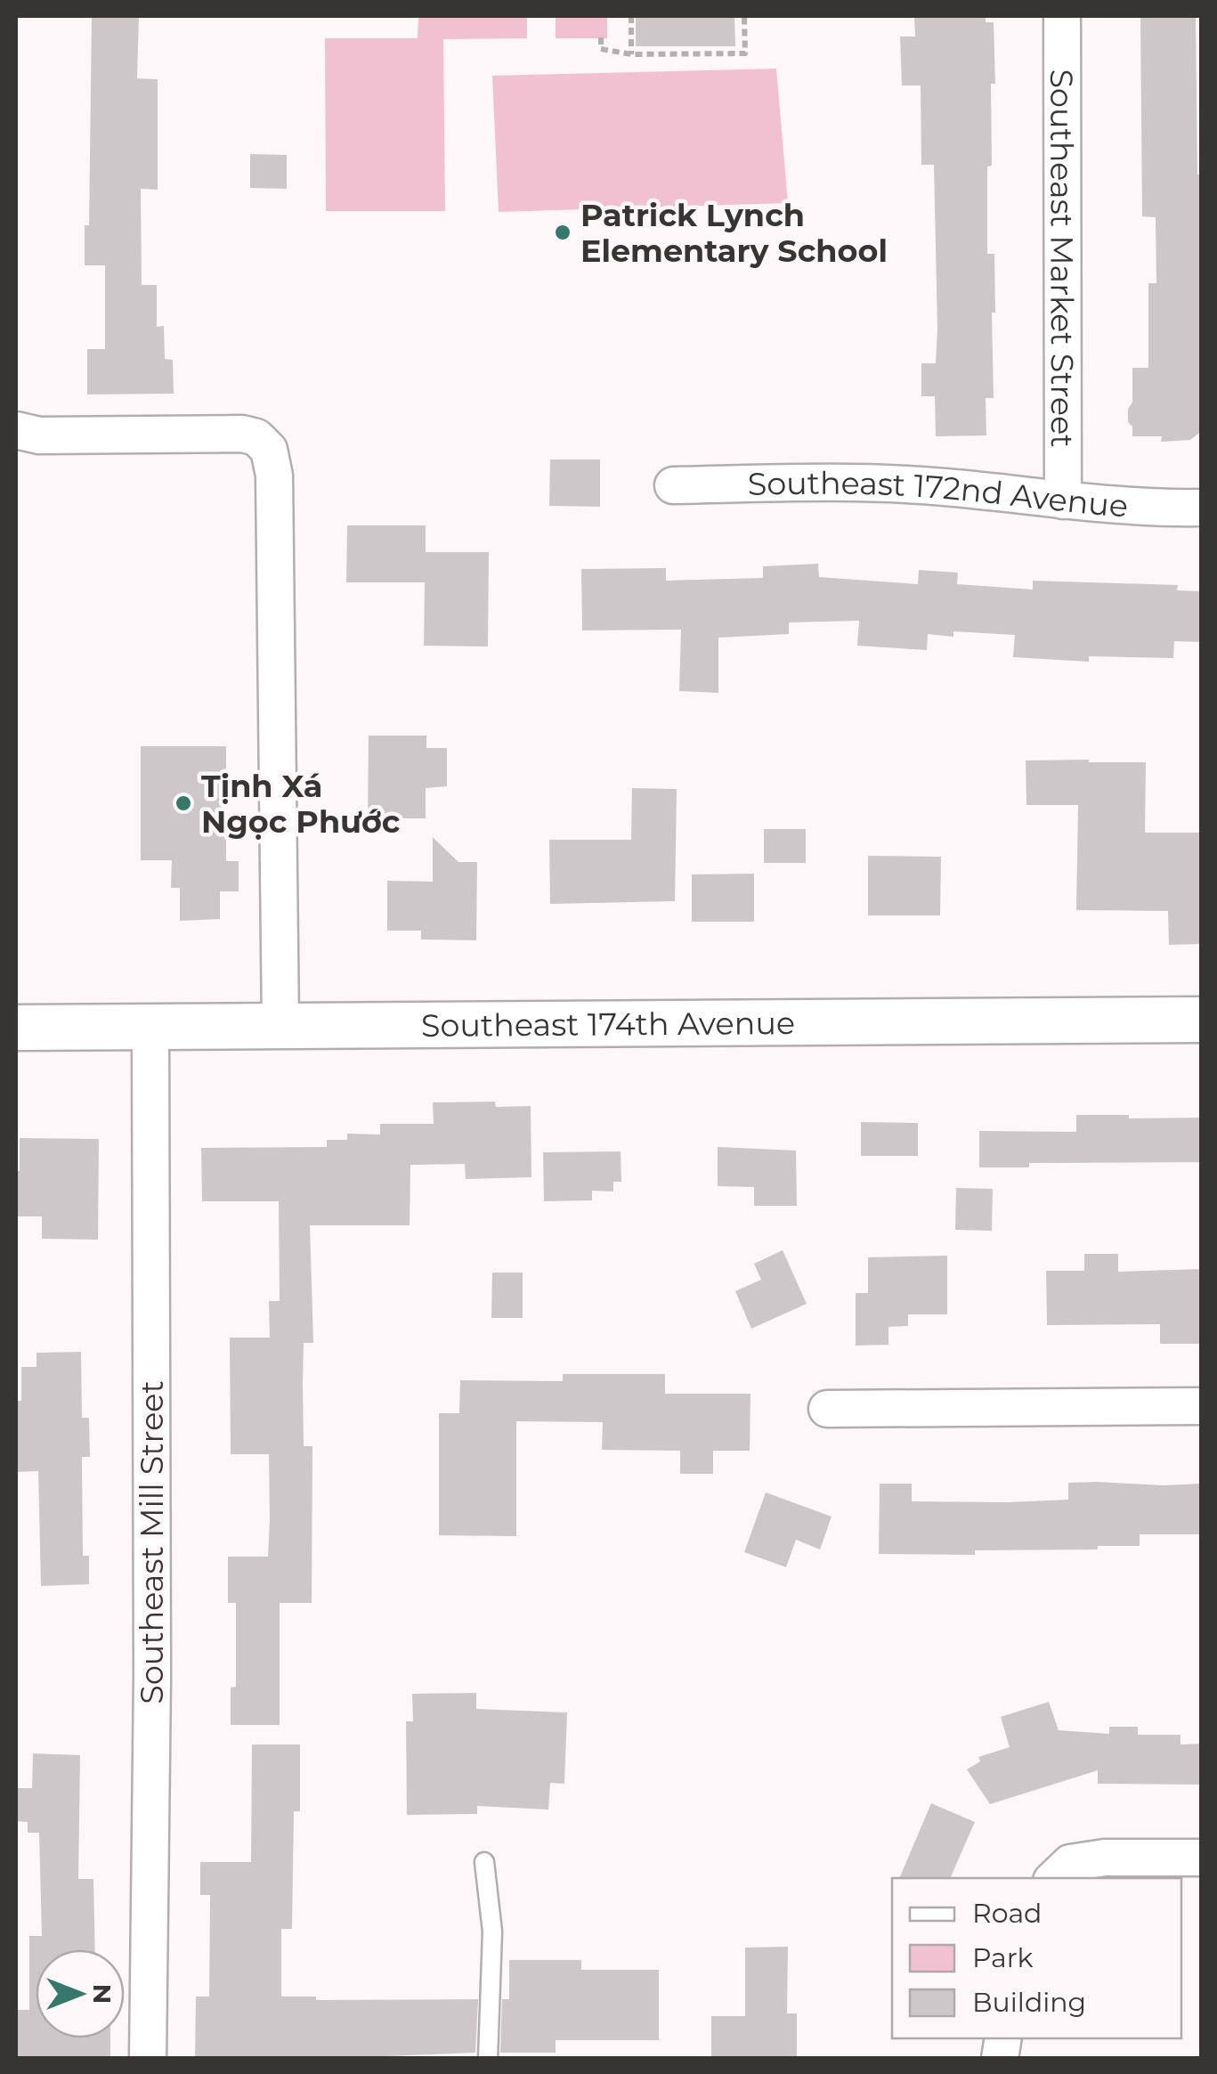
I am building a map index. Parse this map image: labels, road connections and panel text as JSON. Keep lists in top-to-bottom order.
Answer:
{
  "streets": {
    "street": [
      "Southeast Market Street",
      "Southeast 172nd Avenue",
      "Southeast 174th Avenue",
      "Southeast Mill Street"
    ]
  },
  "crossings": [
    ["Southeast Market Street", "Southeast 172nd Avenue"],
    ["Southeast 174th Avenue", "Southeast Mill Street"]
  ],
  "places": ["Patrick Lynch Elementary School", "Tịnh Xá Ngọc Phước"],
  "legend": ["Road", "Park", "Building"],
  "north": "right"
}
